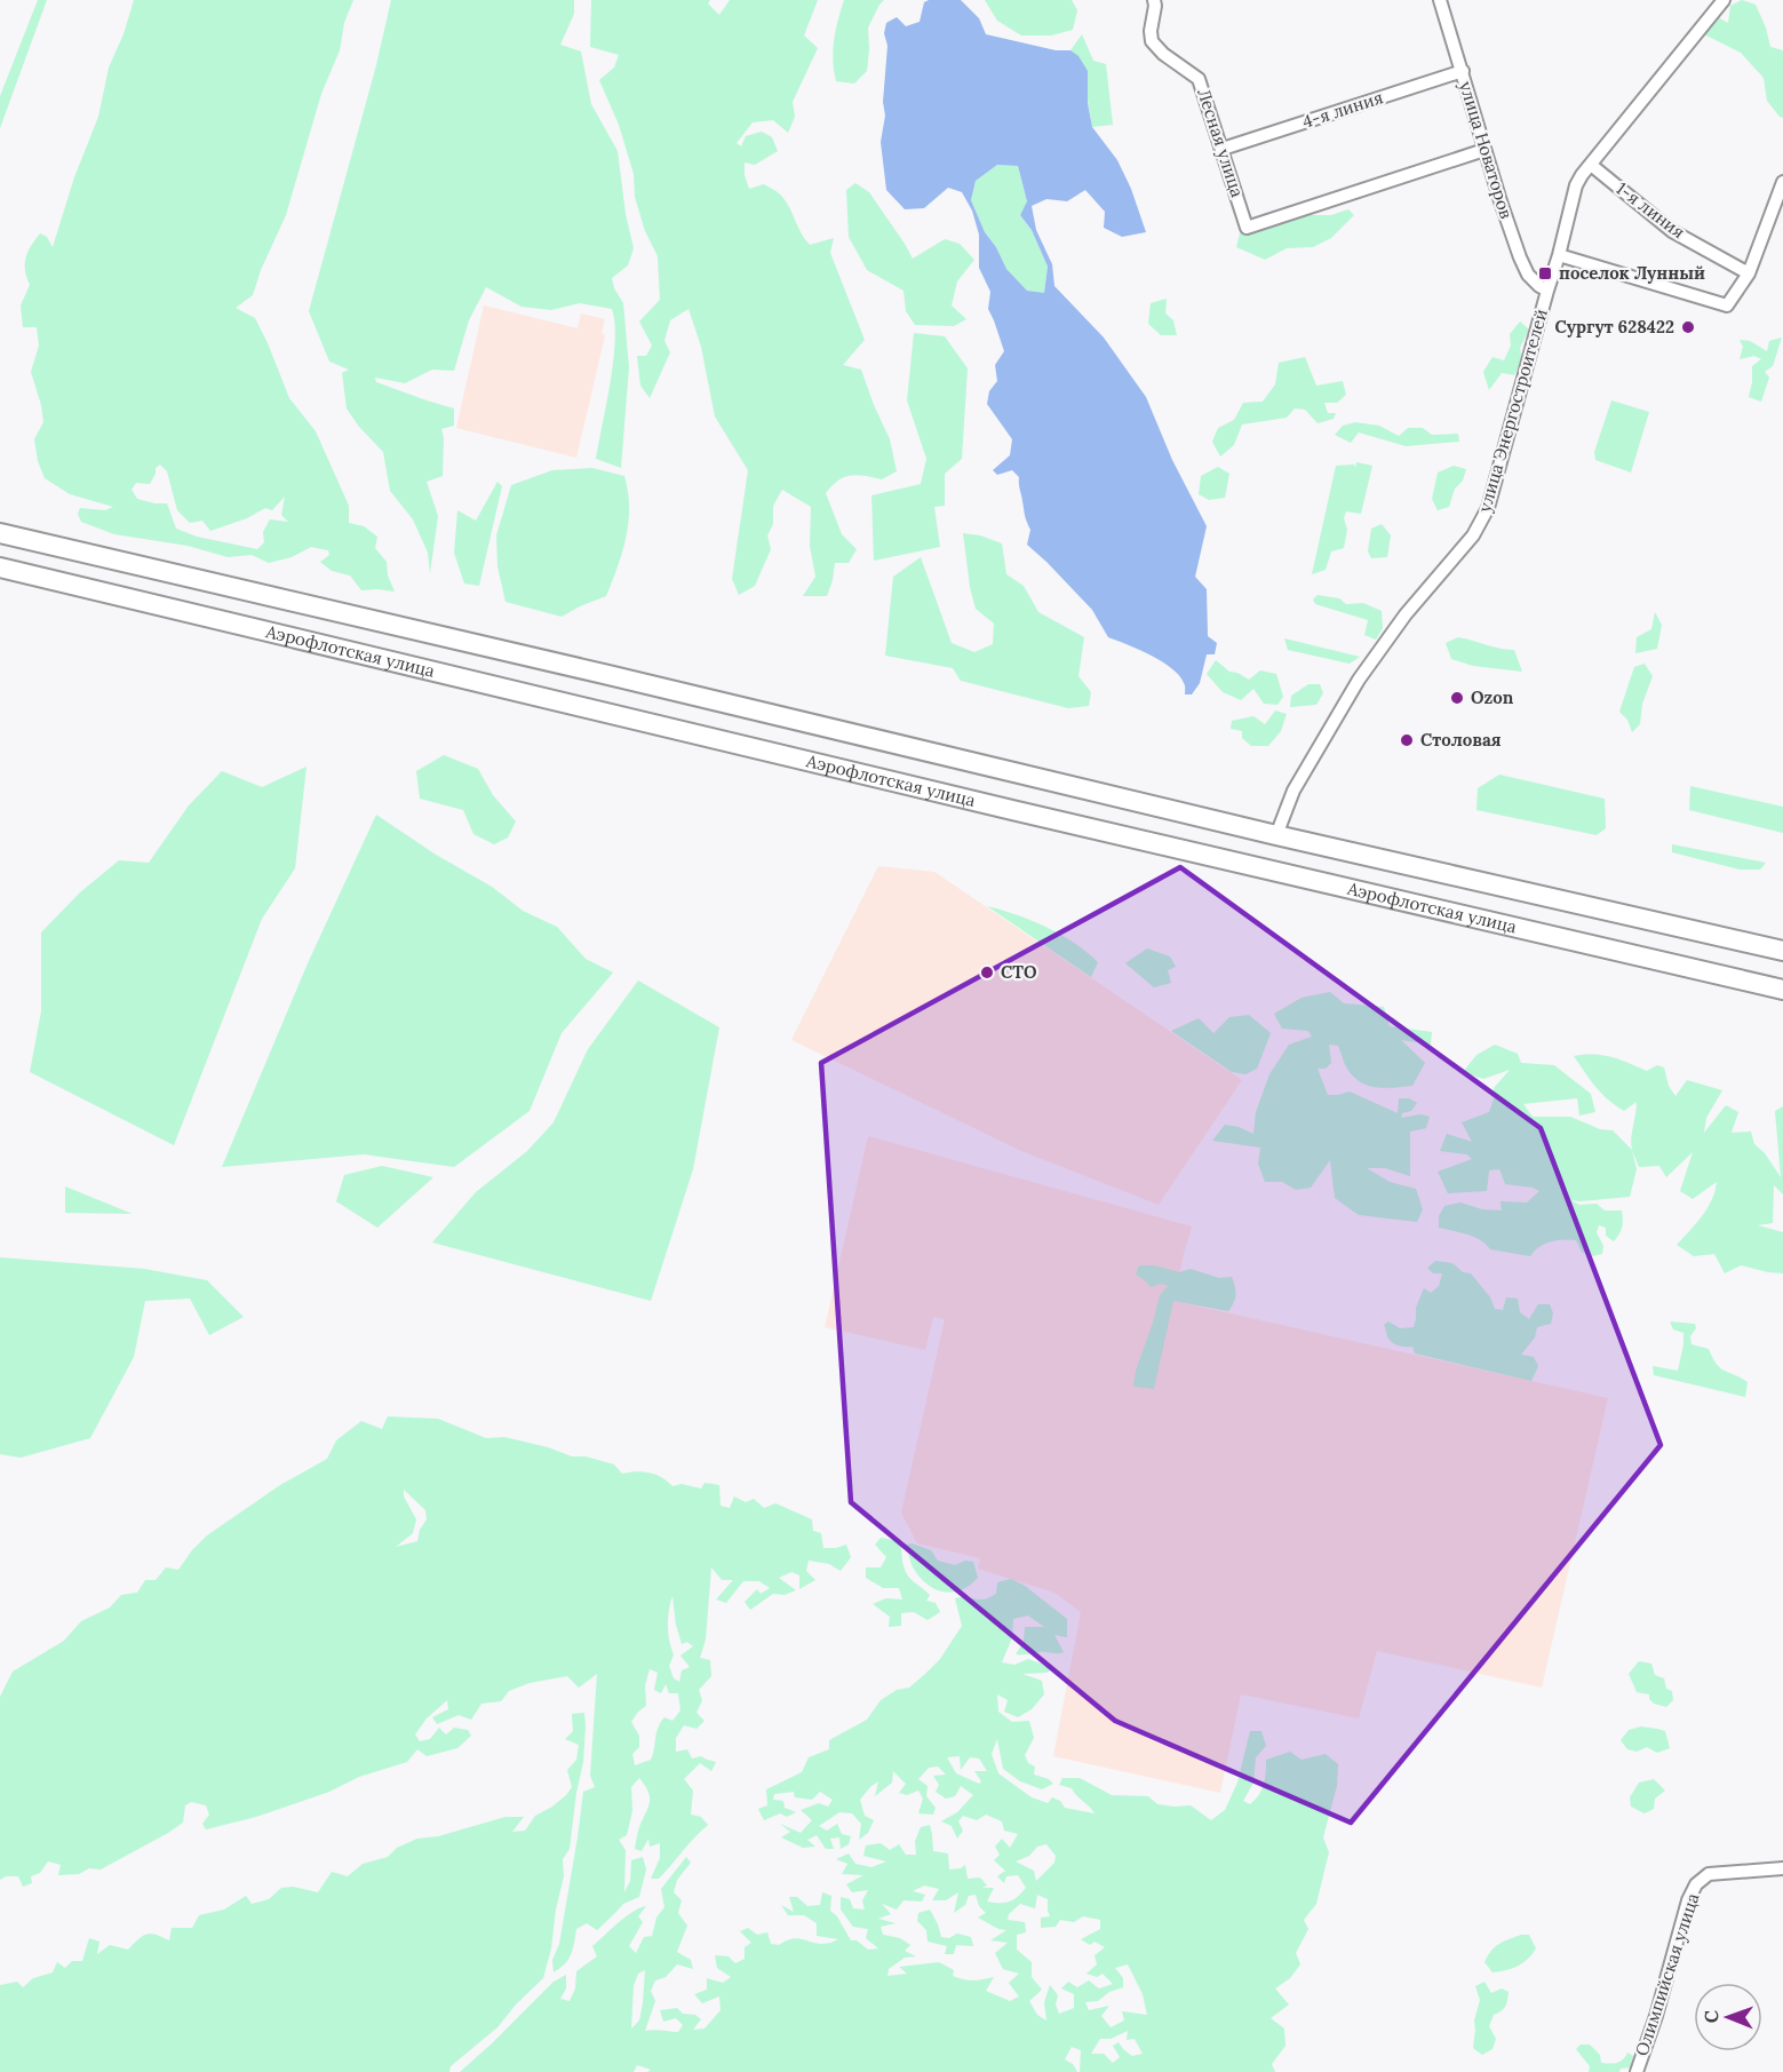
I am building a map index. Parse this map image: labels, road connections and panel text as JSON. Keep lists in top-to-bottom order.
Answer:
{
  "streets": {
    "main road": ["Аэрофлотская улица"],
    "street": [
      "4-я линия",
      "Лесная улица",
      "улица Новаторов",
      "1-я линия",
      "улица Энергостроителей",
      "Олимпийская улица"
    ]
  },
  "crossings": [
    ["4-я линия", "Лесная улица"],
    ["4-я линия", "улица Новаторов"],
    ["Лесная улица", "улица Новаторов"],
    ["улица Новаторов", "улица Энергостроителей"],
    ["1-я линия", "улица Энергостроителей"],
    ["улица Энергостроителей", "Аэрофлотская улица"]
  ],
  "places": {
    "transit": ["поселок Лунный"],
    "other": [
      "Сургут 628422",
      "Ozon",
      "Столовая",
      "СТО"
    ]
  },
  "north": "left"
}
